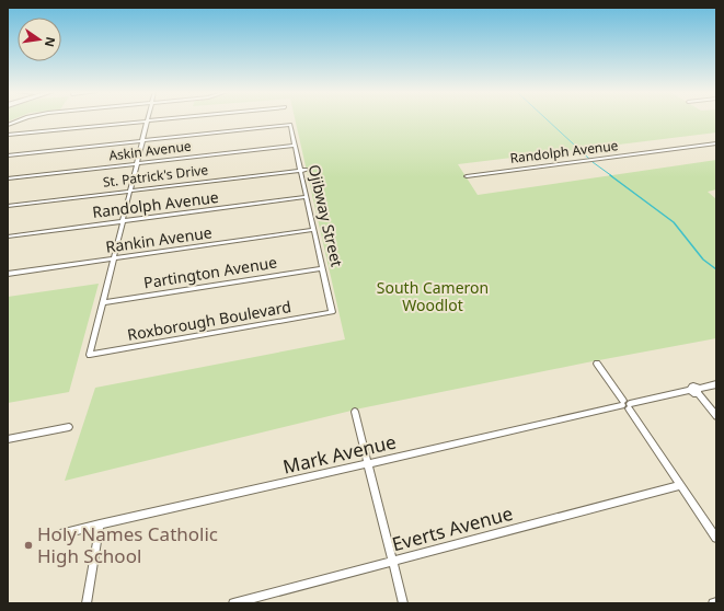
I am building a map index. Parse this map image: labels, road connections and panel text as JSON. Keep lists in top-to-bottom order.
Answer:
{
  "streets": {
    "street": [
      "Askin Avenue",
      "Randolph Avenue",
      "St. Patrick's Drive",
      "Ojibway Street",
      "Rankin Avenue",
      "Partington Avenue",
      "Roxborough Boulevard",
      "Mark Avenue",
      "Everts Avenue"
    ]
  },
  "crossings": [
    ["Askin Avenue", "Ojibway Street"],
    ["Randolph Avenue", "Ojibway Street"],
    ["St. Patrick's Drive", "Ojibway Street"],
    ["Ojibway Street", "Rankin Avenue"],
    ["Ojibway Street", "Partington Avenue"],
    ["Ojibway Street", "Roxborough Boulevard"],
    ["Partington Avenue", "Roxborough Boulevard"]
  ],
  "parks": ["South Cameron Woodlot"],
  "places": ["Holy Names Catholic High School"],
  "north": "right"
}
